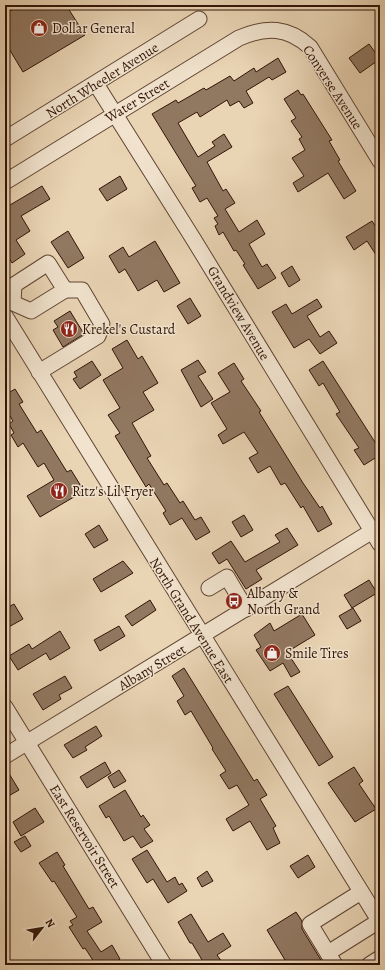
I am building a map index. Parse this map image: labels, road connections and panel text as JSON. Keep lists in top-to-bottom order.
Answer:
{
  "streets": {
    "street": [
      "North Wheeler Avenue",
      "Converse Avenue",
      "Water Street",
      "Grandview Avenue",
      "North Grand Avenue East",
      "Albany Street",
      "East Reservoir Street"
    ]
  },
  "crossings": [
    ["North Wheeler Avenue", "Grandview Avenue"],
    ["Converse Avenue", "Water Street"],
    ["Water Street", "Grandview Avenue"],
    ["Grandview Avenue", "Albany Street"],
    ["North Grand Avenue East", "Albany Street"],
    ["Albany Street", "East Reservoir Street"]
  ],
  "places": {
    "shop": ["Dollar General", "Smile Tires"],
    "restaurant": ["Krekel's Custard", "Ritz's Lil Fryer"],
    "bus stop": ["Albany & North Grand"]
  },
  "north": "top right"
}
